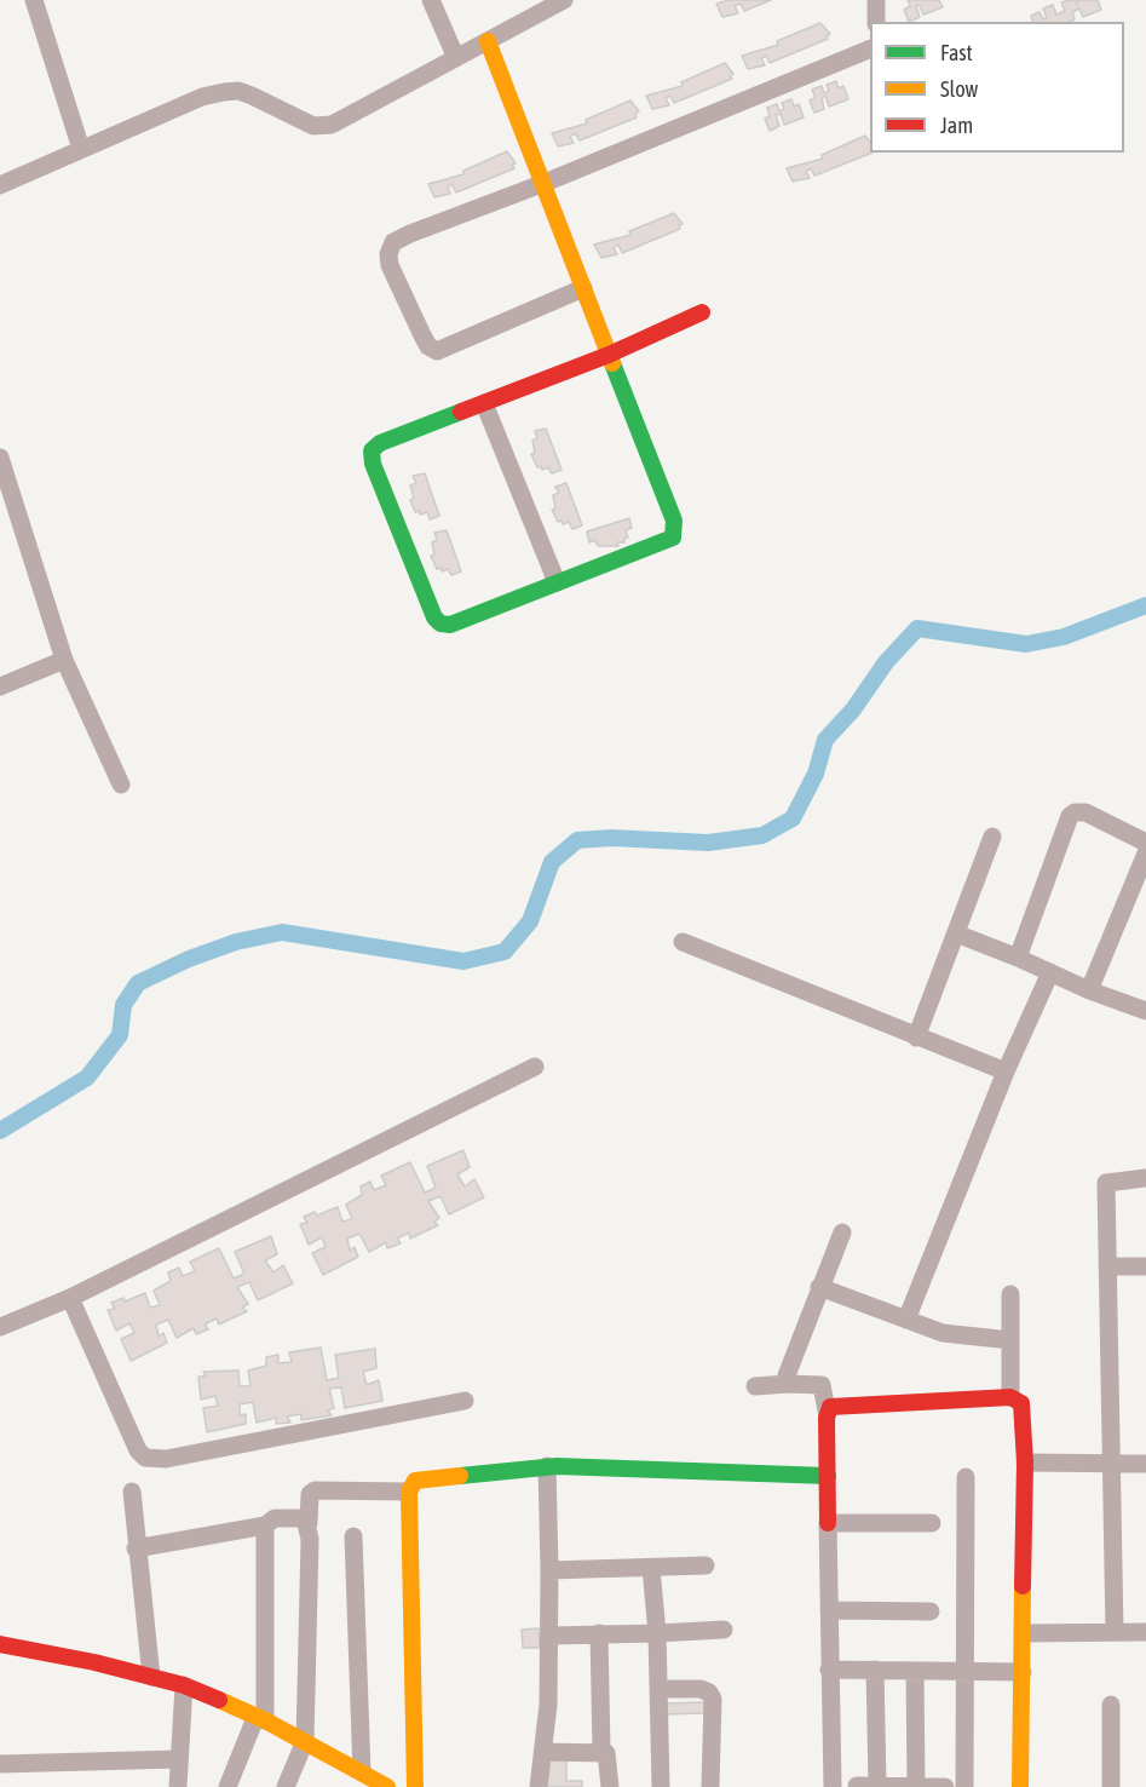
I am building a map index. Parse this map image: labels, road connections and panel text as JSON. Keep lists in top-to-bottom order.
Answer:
{
  "legend": ["Fast", "Slow", "Jam"]
}
